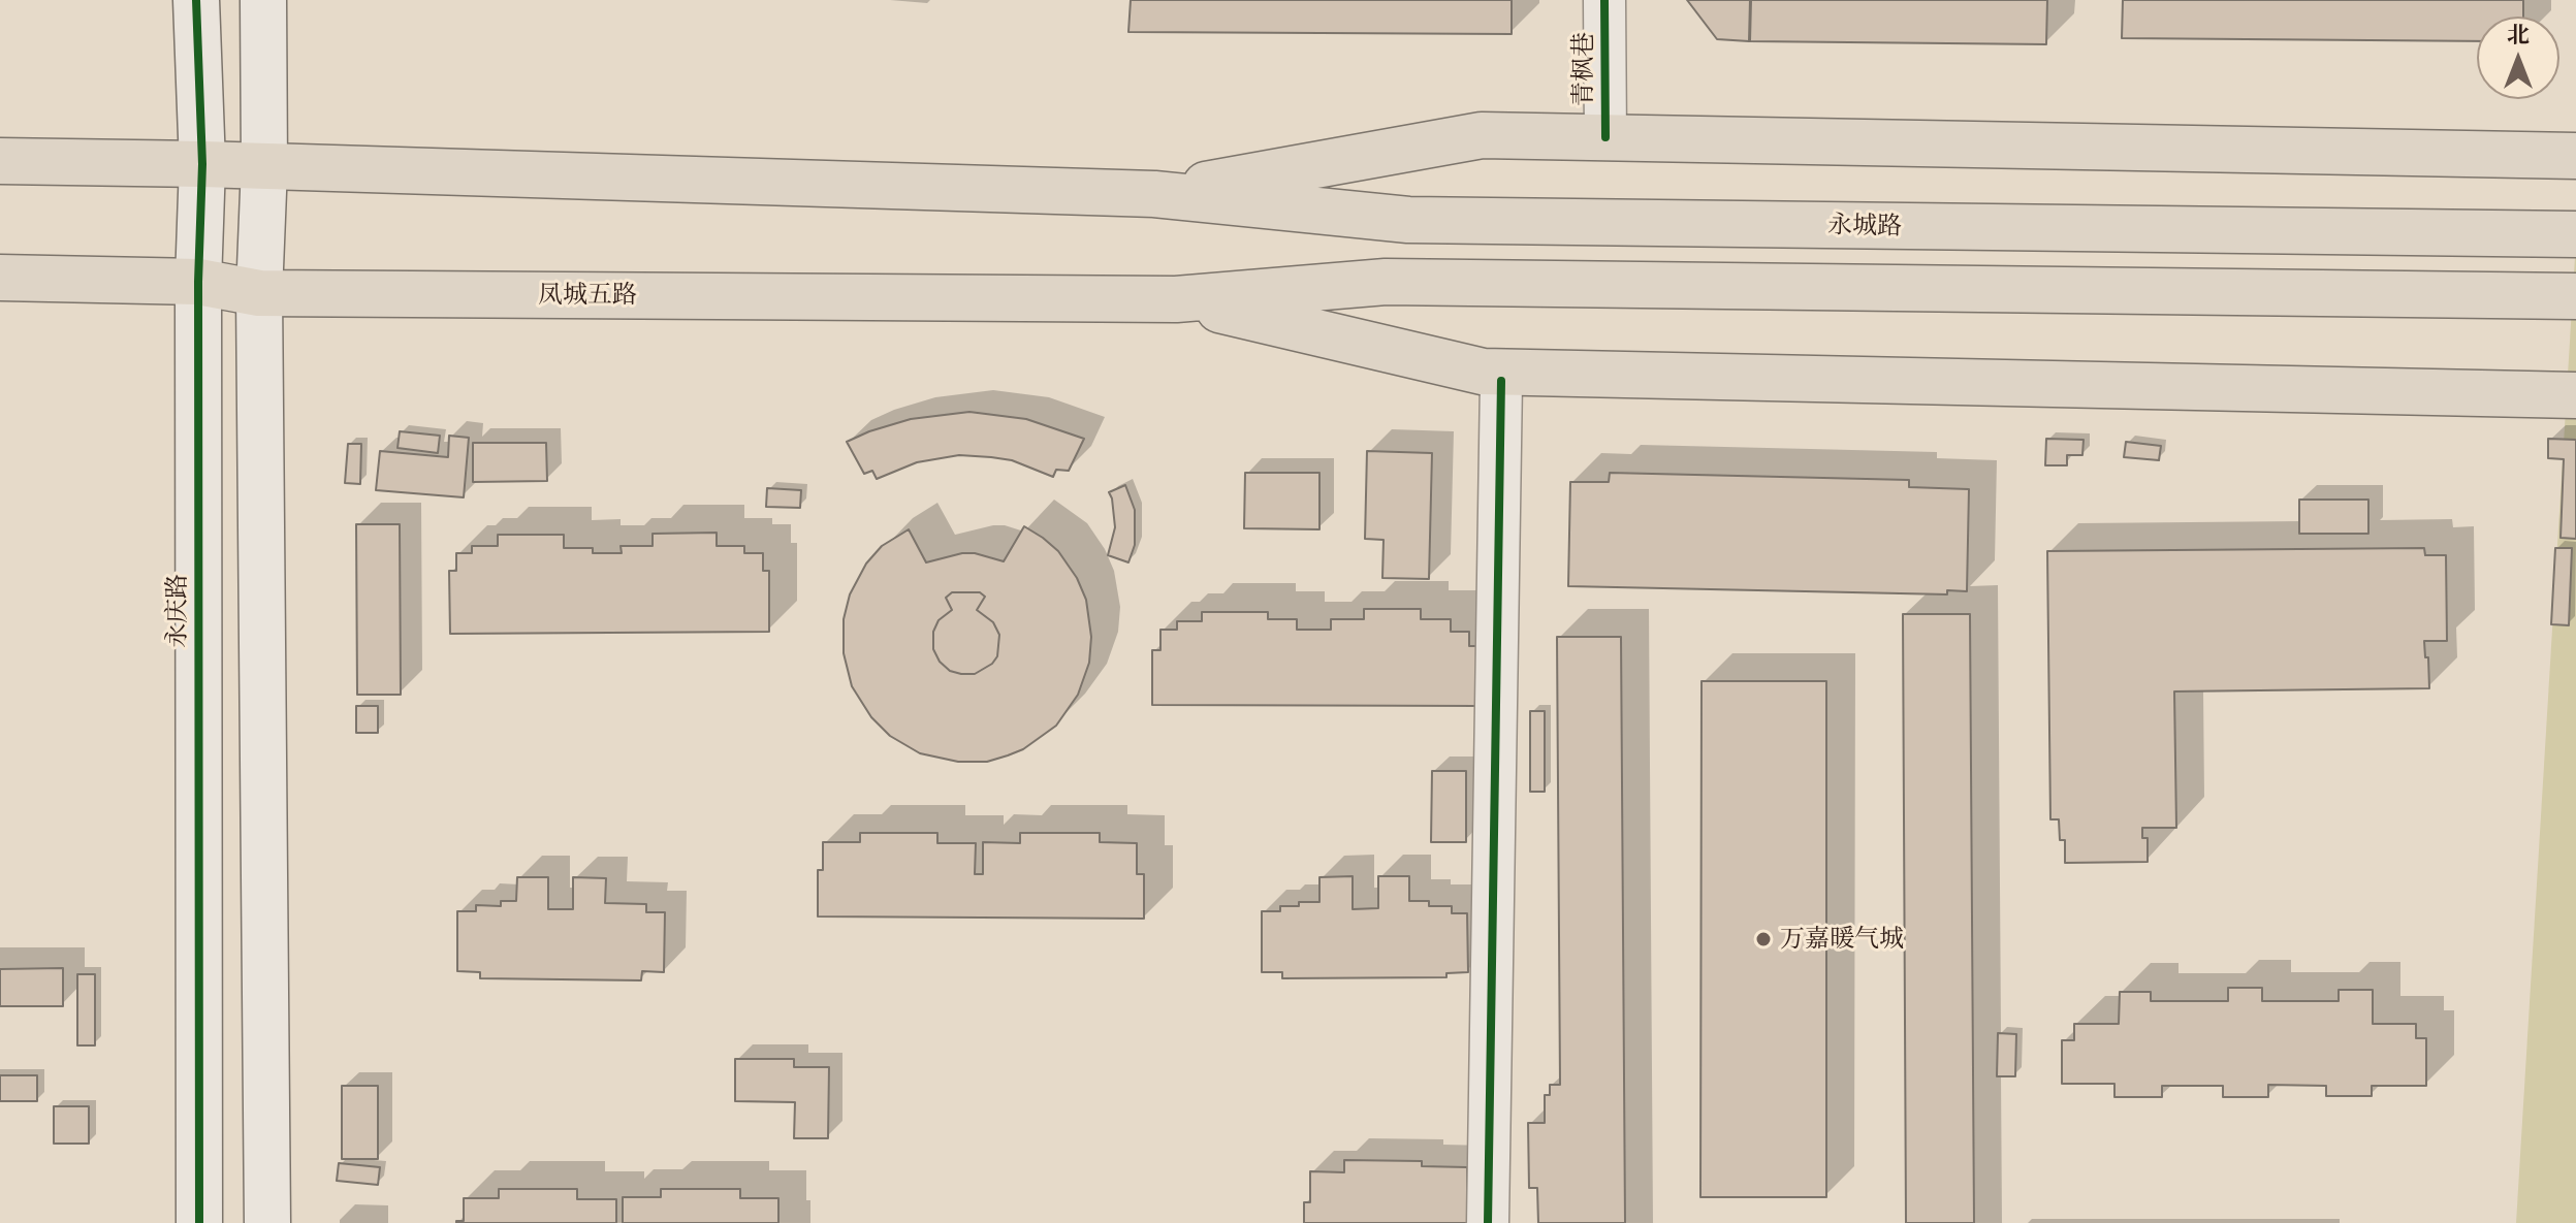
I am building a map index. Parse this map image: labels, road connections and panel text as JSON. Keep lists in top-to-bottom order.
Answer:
{
  "streets": {
    "main road": ["永城路", "凤城五路"],
    "street": ["青枫巷", "永庆路"]
  },
  "crossings": [
    ["凤城五路", "永庆路"]
  ],
  "places": ["万嘉暖气城"],
  "north": "top"
}
